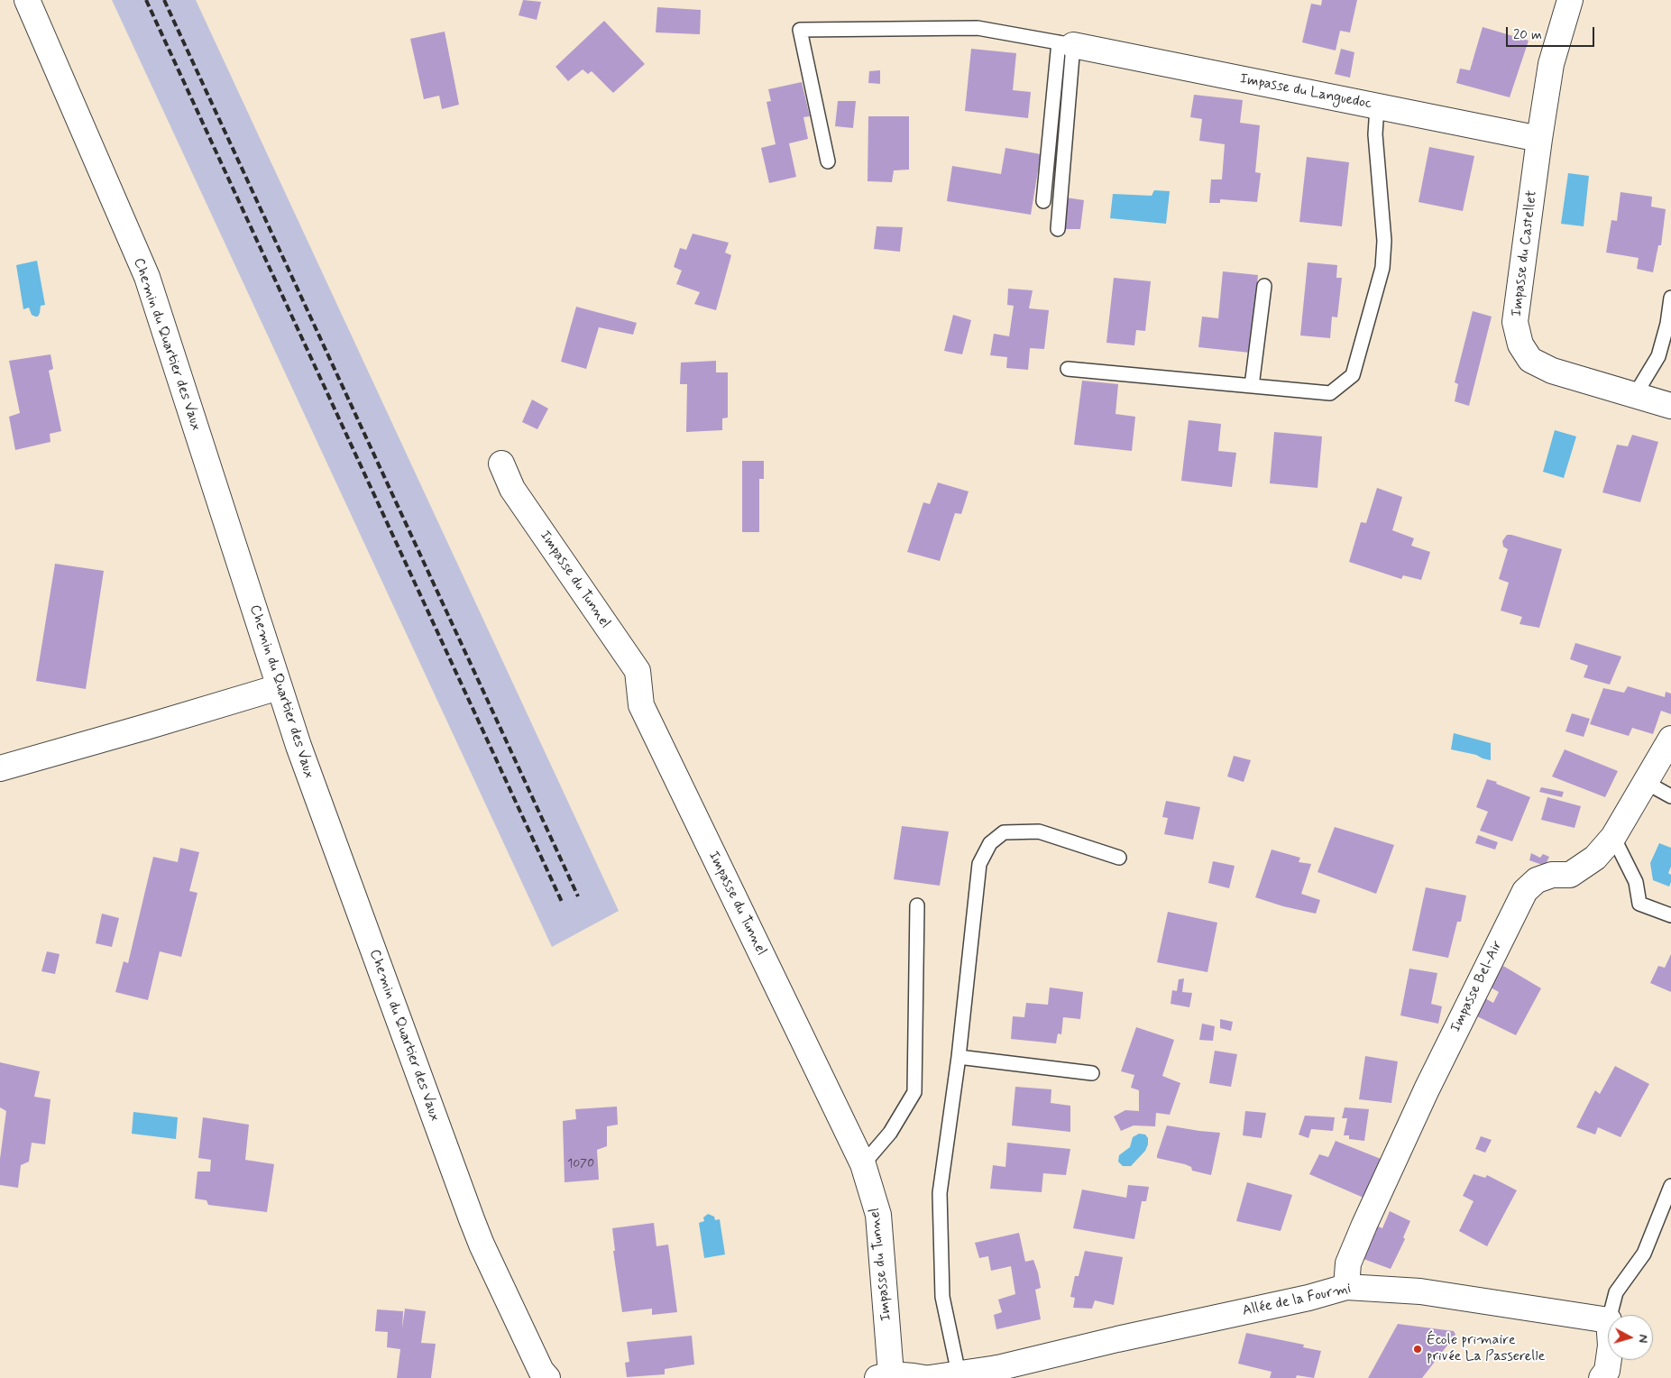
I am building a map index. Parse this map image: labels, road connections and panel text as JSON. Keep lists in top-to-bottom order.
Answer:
{
  "streets": {
    "street": [
      "Impasse du Languedoc",
      "Impasse du Castellet",
      "Chemin du Quartier des Vaux",
      "Impasse du Tunnel",
      "Impasse Bel-Air",
      "Allée de la Fourmi"
    ]
  },
  "crossings": [
    ["Impasse du Languedoc", "Impasse du Castellet"],
    ["Impasse Bel-Air", "Allée de la Fourmi"]
  ],
  "places": ["École primaire privée La Passerelle"],
  "house_numbers": ["1070"],
  "scale_bar": "20 m",
  "north": "right"
}
